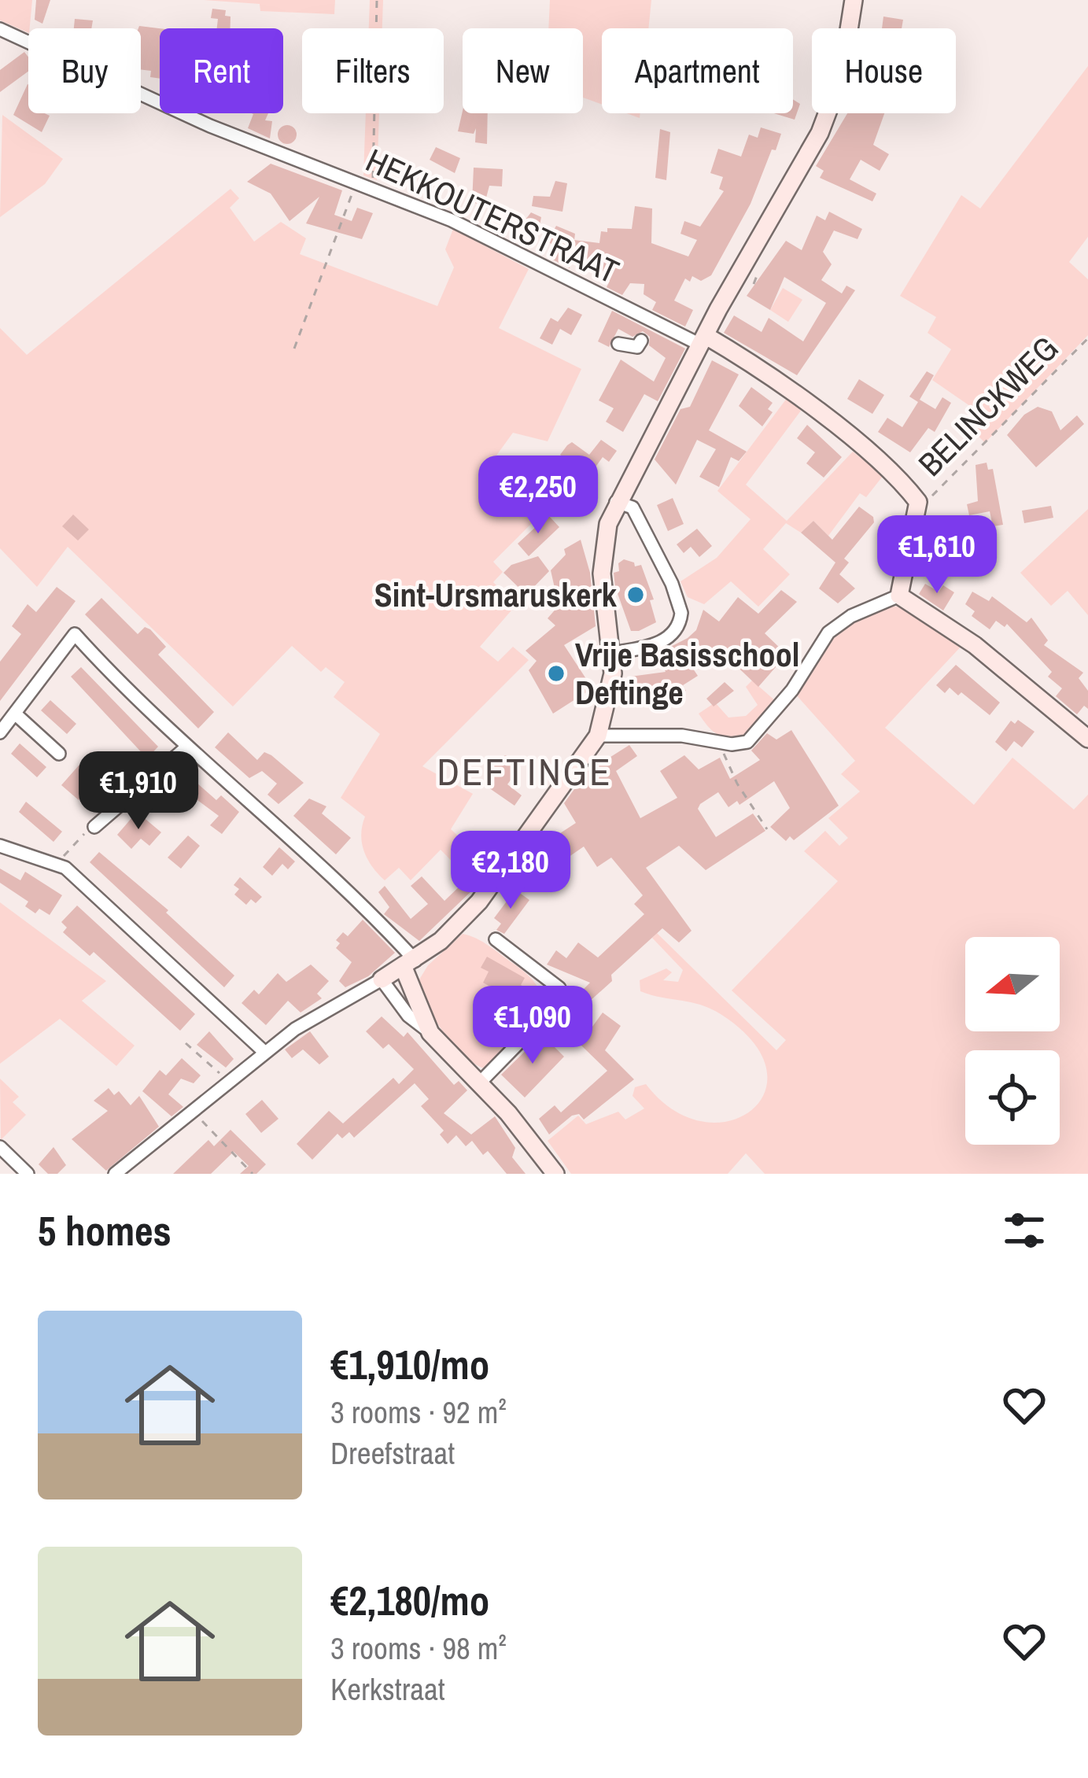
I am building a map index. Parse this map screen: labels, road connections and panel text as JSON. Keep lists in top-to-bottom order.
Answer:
{
  "streets": {
    "street": ["HEKKOUTERSTRAAT"],
    "path": ["BELINCKWEG"]
  },
  "districts": ["DEFTINGE"],
  "places": ["Sint-Ursmaruskerk", "Vrije Basisschool Deftinge"],
  "north": "left",
  "page": {
    "chip": [
      "Buy",
      "Rent",
      "Filters",
      "New",
      "Apartment",
      "House"
    ],
    "price": [
      "€2,250",
      "€1,610",
      "€1,910",
      "€2,180",
      "€1,090"
    ],
    "heading": "5 homes",
    "list": [
      {
        "name": "€1,910/mo",
        "note": "3 rooms · 92 m² · Dreefstraat"
      },
      {
        "name": "€2,180/mo",
        "note": "3 rooms · 98 m² · Kerkstraat"
      }
    ]
  }
}
